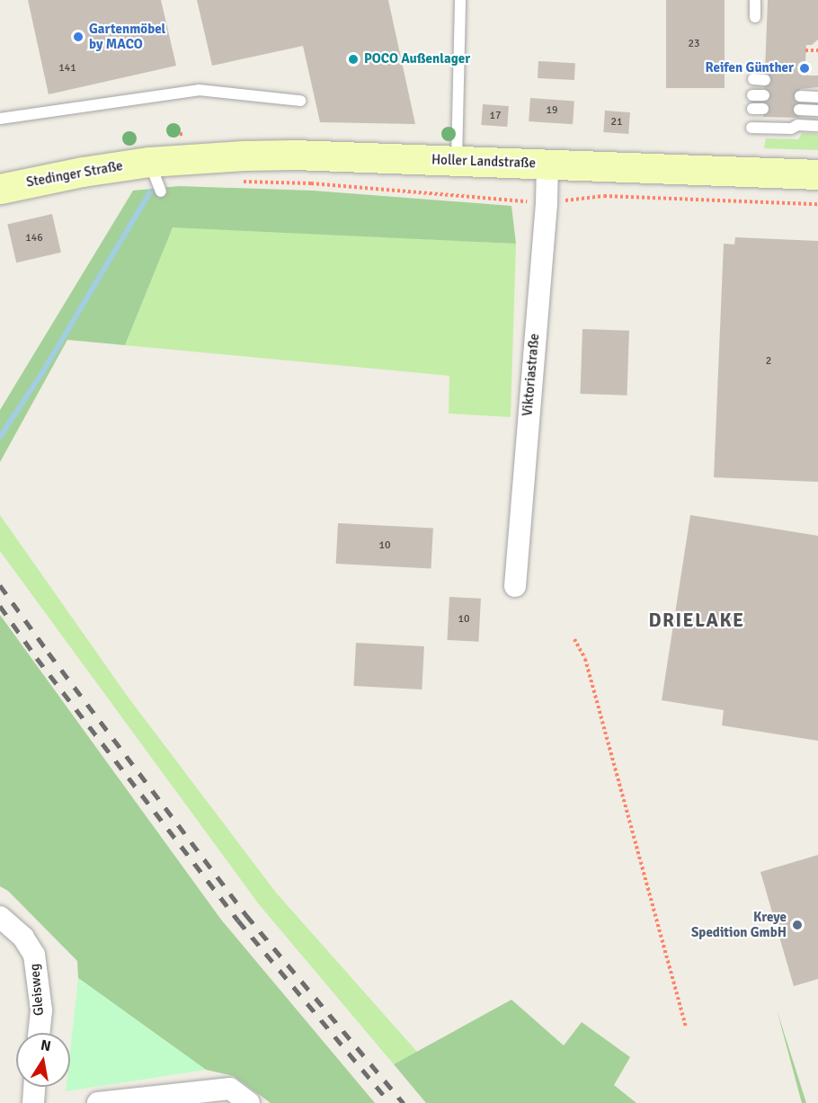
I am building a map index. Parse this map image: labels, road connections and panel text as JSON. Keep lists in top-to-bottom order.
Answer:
{
  "streets": {
    "main road": ["Holler Landstraße", "Stedinger Straße"],
    "street": ["Viktoriastraße", "Gleisweg"]
  },
  "crossings": [
    ["Holler Landstraße", "Stedinger Straße"],
    ["Holler Landstraße", "Viktoriastraße"]
  ],
  "districts": ["DRIELAKE"],
  "places": [
    "Gartenmöbel by MACO",
    "POCO Außenlager",
    "Reifen Günther",
    "Kreye Spedition GmbH"
  ],
  "house_numbers": [
    "23",
    "141",
    "19",
    "17",
    "21",
    "146",
    "2",
    "10",
    "10"
  ],
  "north": "top"
}
